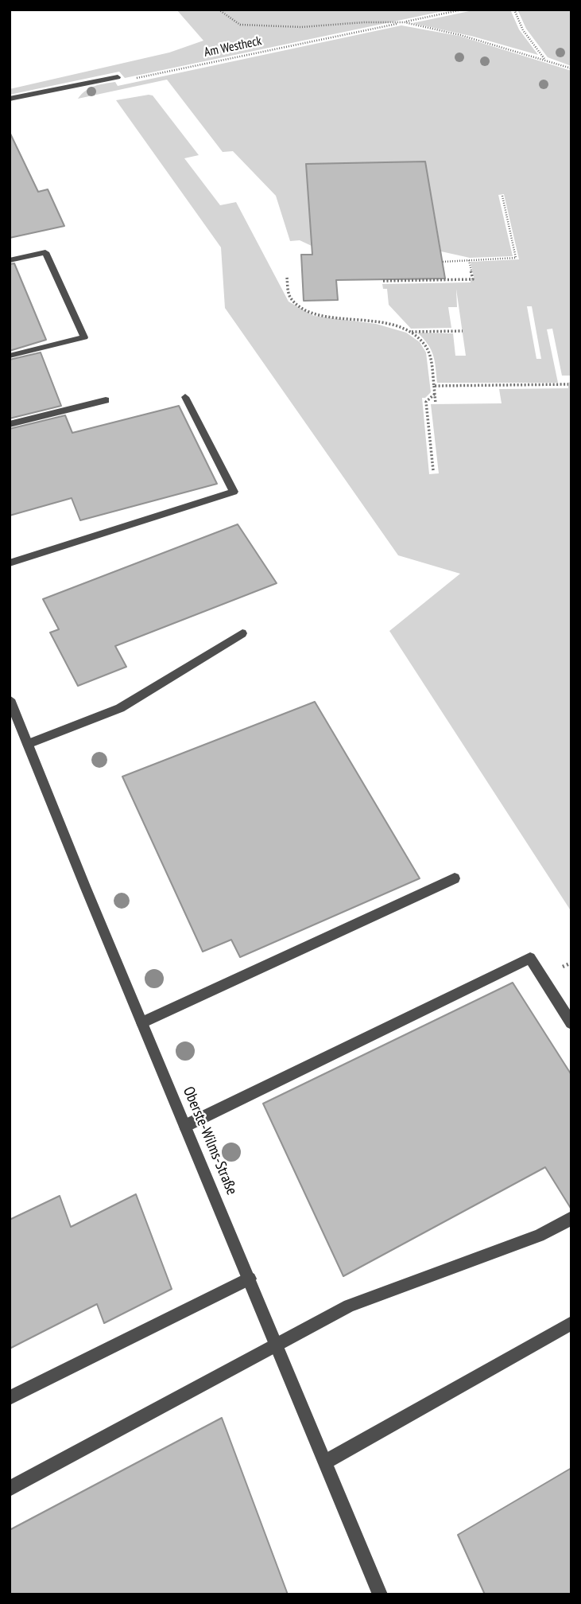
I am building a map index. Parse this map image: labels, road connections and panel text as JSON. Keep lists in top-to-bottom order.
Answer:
{
  "streets": {
    "street": ["Oberste-Wilms-Straße"],
    "path": ["Am Westheck"]
  }
}
